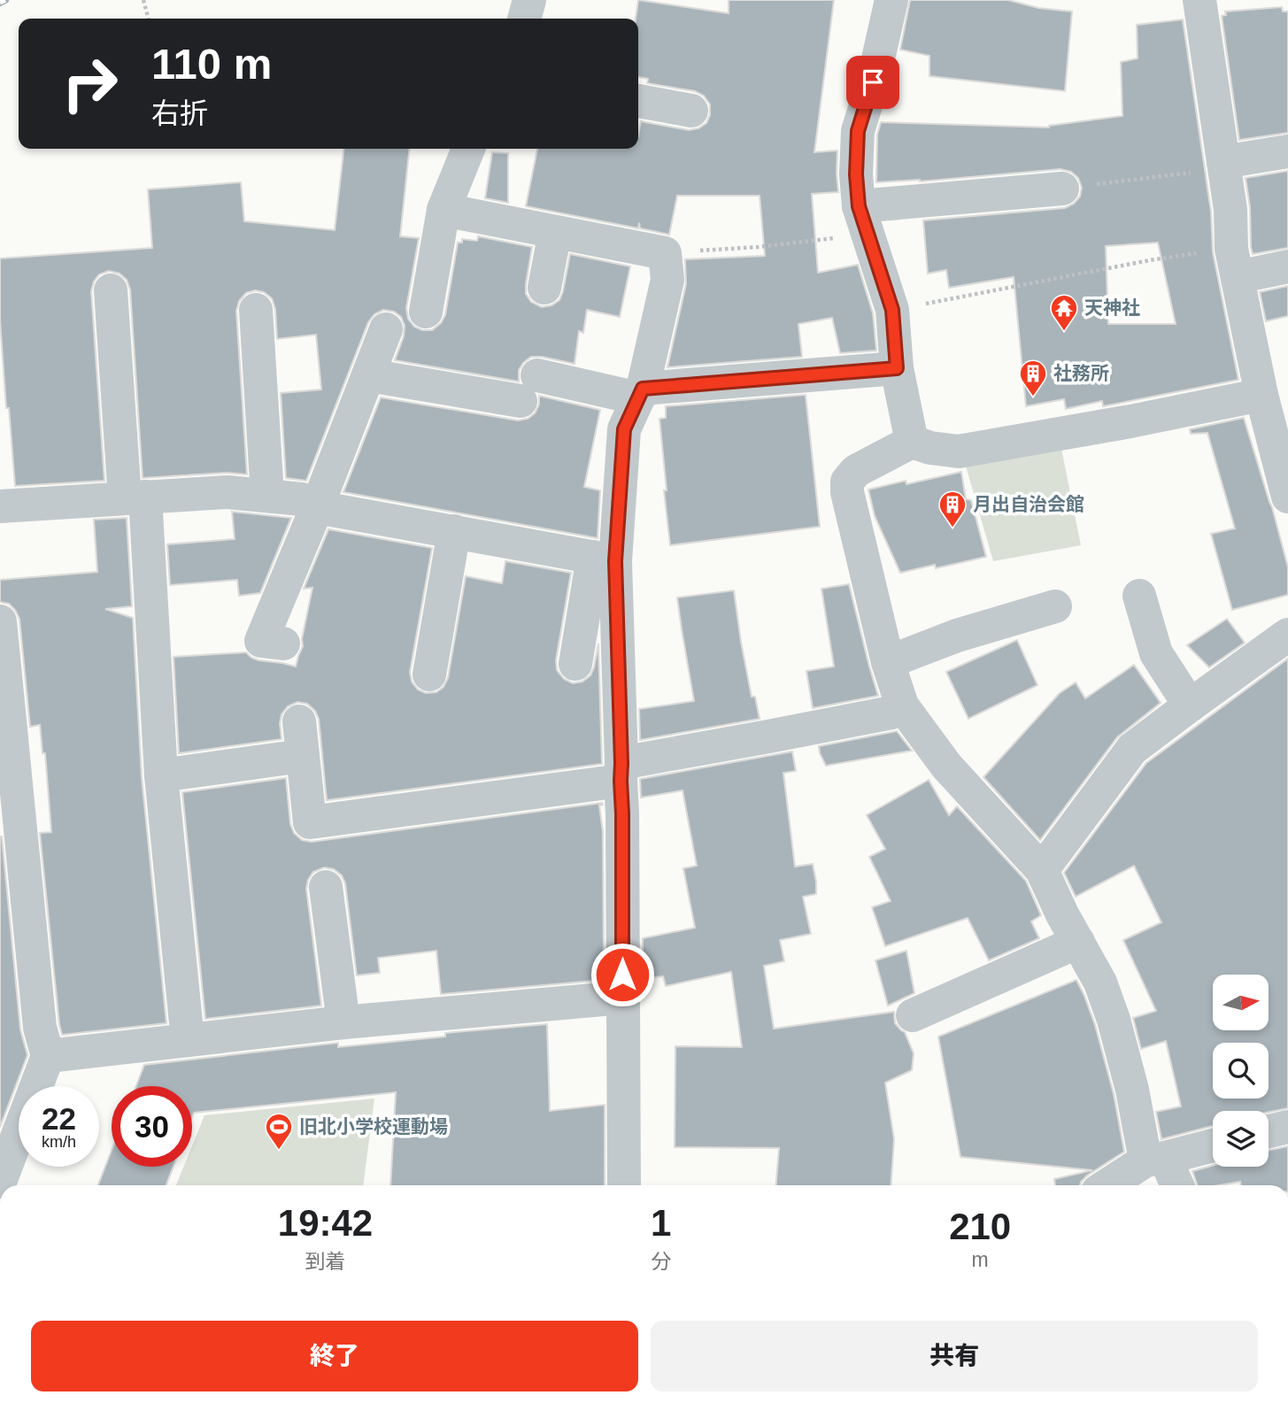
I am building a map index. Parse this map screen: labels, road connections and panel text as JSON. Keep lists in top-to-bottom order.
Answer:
{
  "places": {
    "temple": ["天神社"],
    "building": ["社務所", "月出自治会館"],
    "sports": ["旧北小学校運動場"]
  },
  "north": "right",
  "page": {
    "turn": ["110 m", "右折"],
    "speed": "22 km/h",
    "limit": "30",
    "eta": [
      "19:42",
      "到着",
      "1",
      "分",
      "210",
      "m"
    ],
    "buttons": ["終了", "共有"]
  }
}
